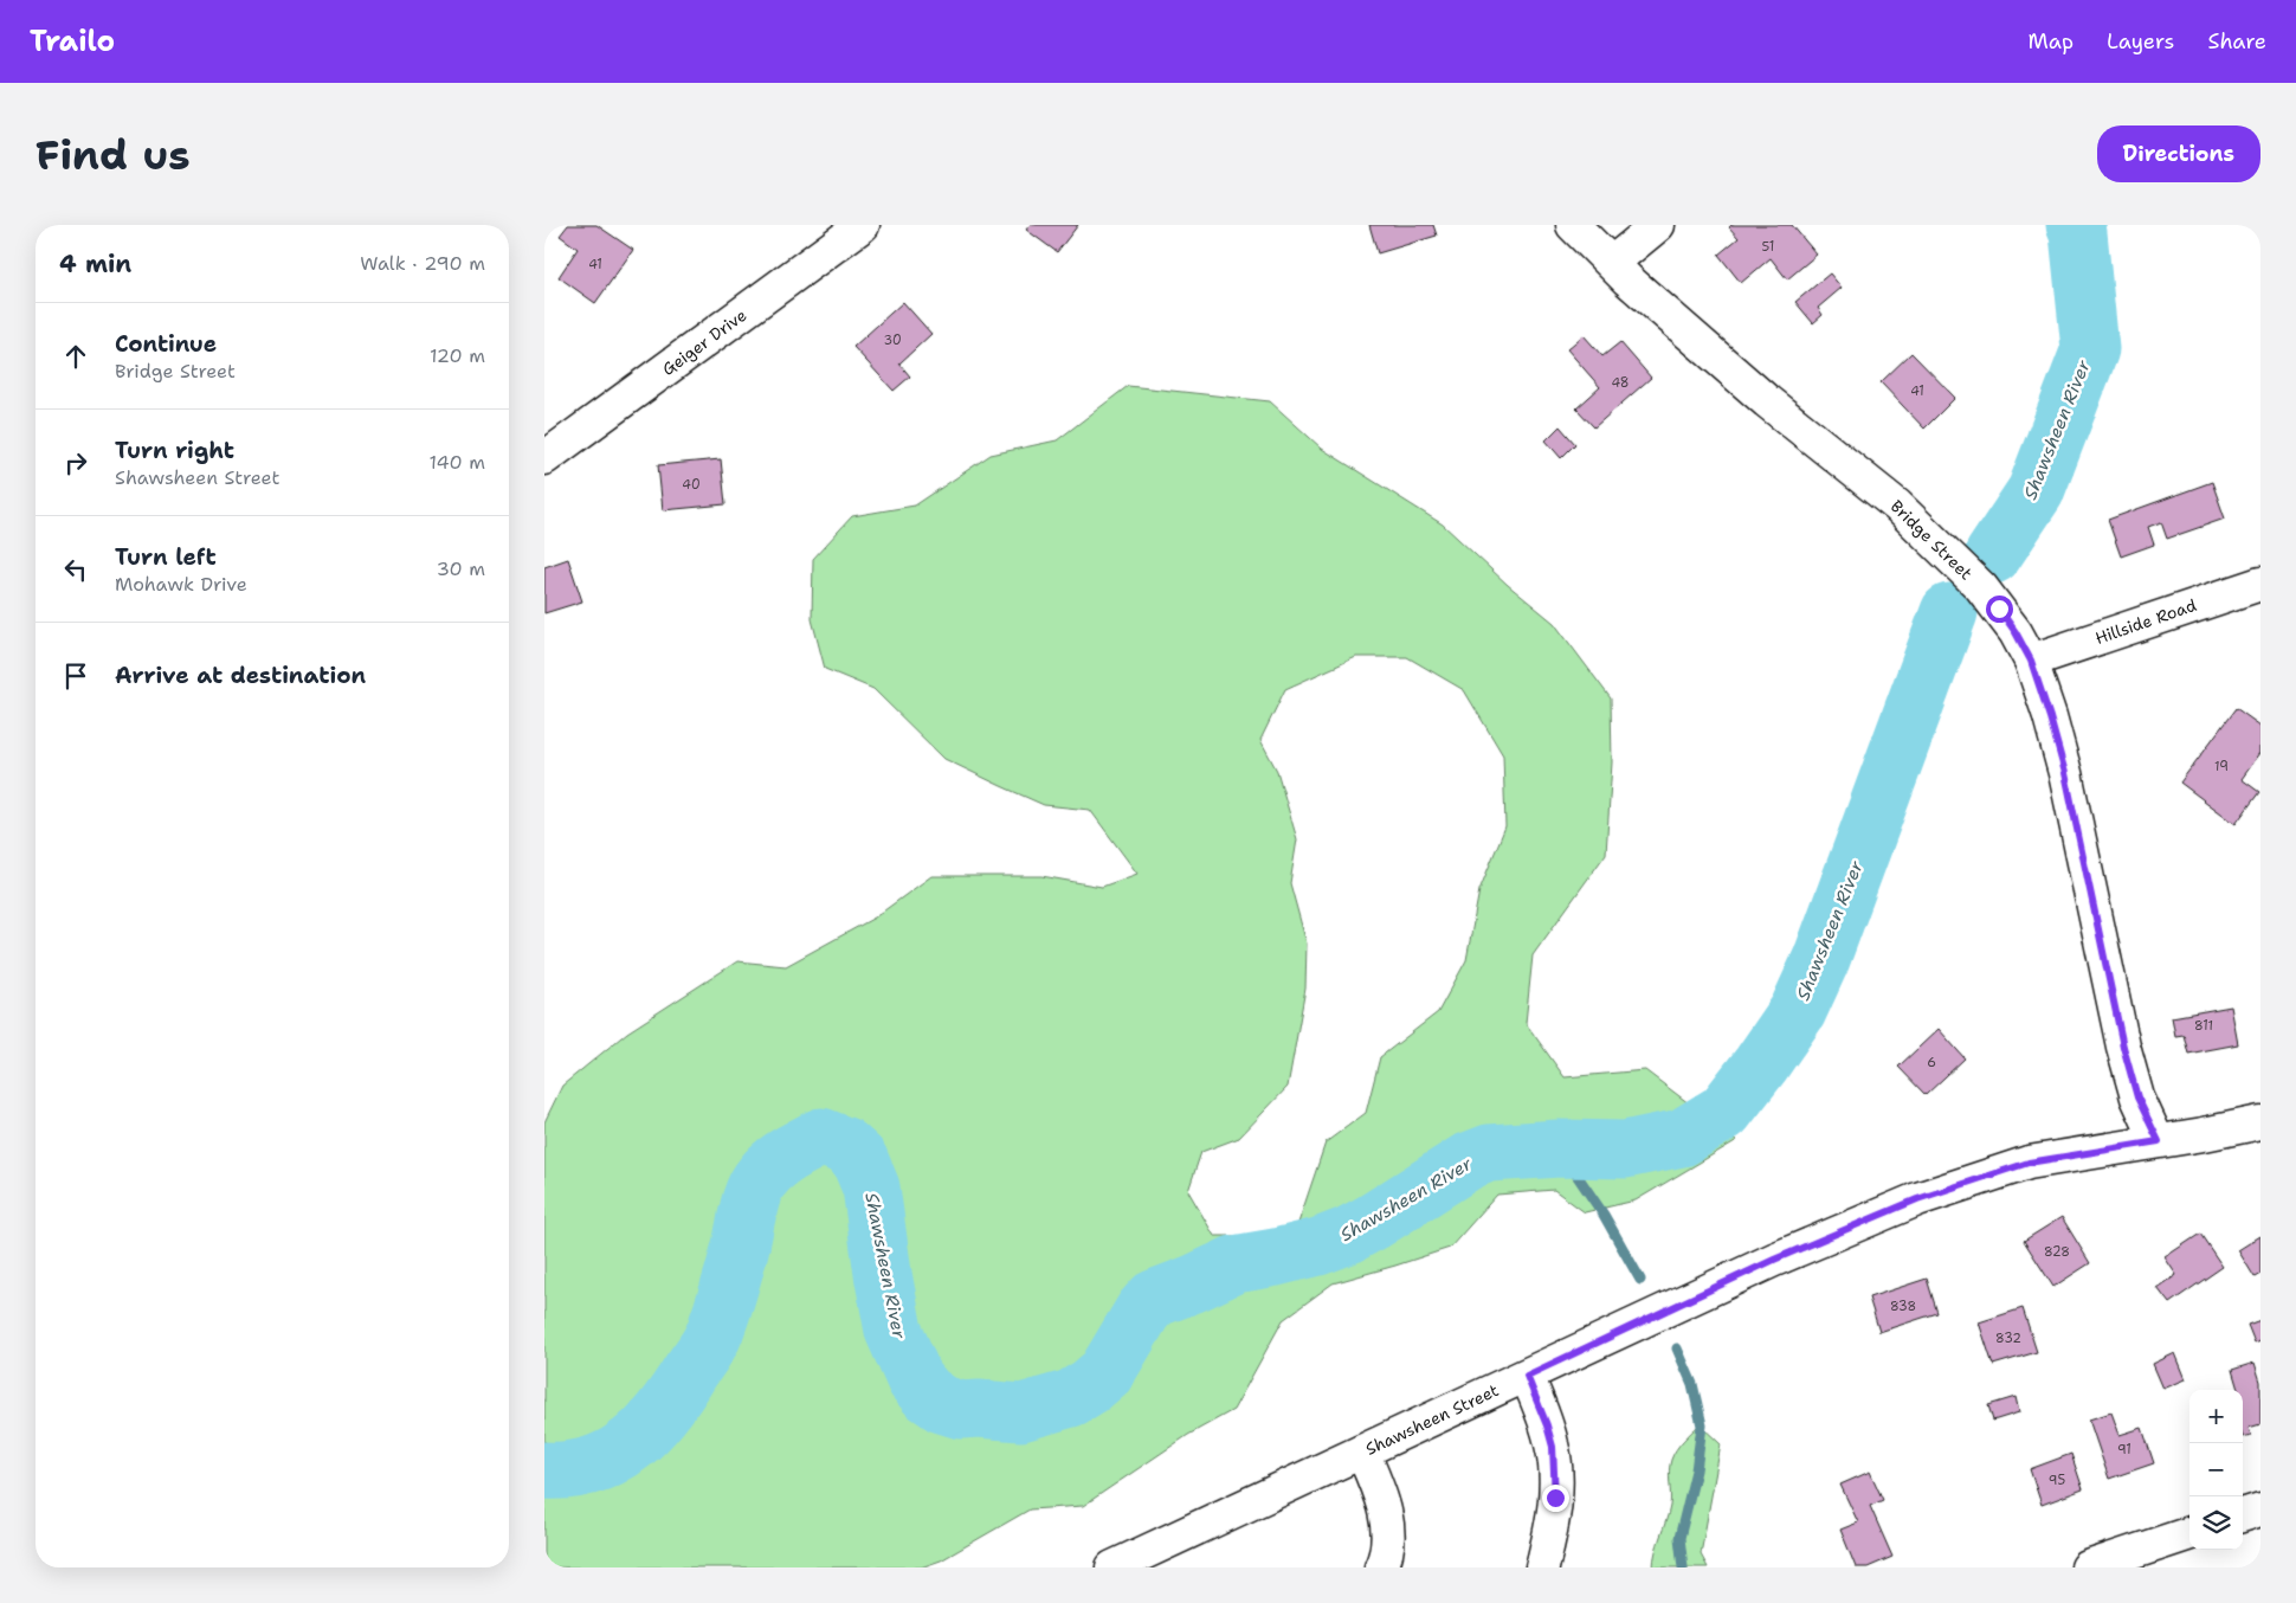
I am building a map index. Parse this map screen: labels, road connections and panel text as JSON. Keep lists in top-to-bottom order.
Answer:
{
  "streets": {
    "street": [
      "Geiger Drive",
      "Bridge Street",
      "Hillside Road",
      "Shawsheen Street"
    ]
  },
  "crossings": [
    ["Bridge Street", "Hillside Road"],
    ["Bridge Street", "Shawsheen Street"]
  ],
  "water": ["Shawsheen River"],
  "house_numbers": [
    "51",
    "41",
    "30",
    "48",
    "41",
    "40",
    "19",
    "811",
    "6",
    "828",
    "838",
    "832",
    "91",
    "95"
  ],
  "page": {
    "header": "Trailo",
    "nav": ["Map", "Layers", "Share"],
    "buttons": "Directions",
    "title": "Find us",
    "heading": ["4 min", "Walk · 290 m"],
    "list": [
      ["Continue", "Bridge Street", "120 m"],
      ["Turn right", "Shawsheen Street", "140 m"],
      ["Turn left", "Mohawk Drive", "30 m"],
      "Arrive at destination"
    ],
    "map_buttons": ["+", "−"]
  }
}
